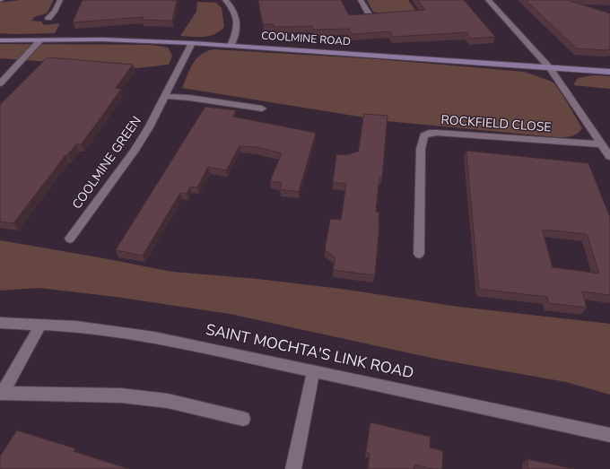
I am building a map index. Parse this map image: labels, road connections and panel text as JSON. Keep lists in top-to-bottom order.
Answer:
{
  "streets": {
    "street": [
      "COOLMINE ROAD",
      "ROCKFIELD CLOSE",
      "COOLMINE GREEN",
      "SAINT MOCHTA'S LINK ROAD"
    ]
  },
  "crossings": [
    ["COOLMINE ROAD", "COOLMINE GREEN"]
  ]
}
